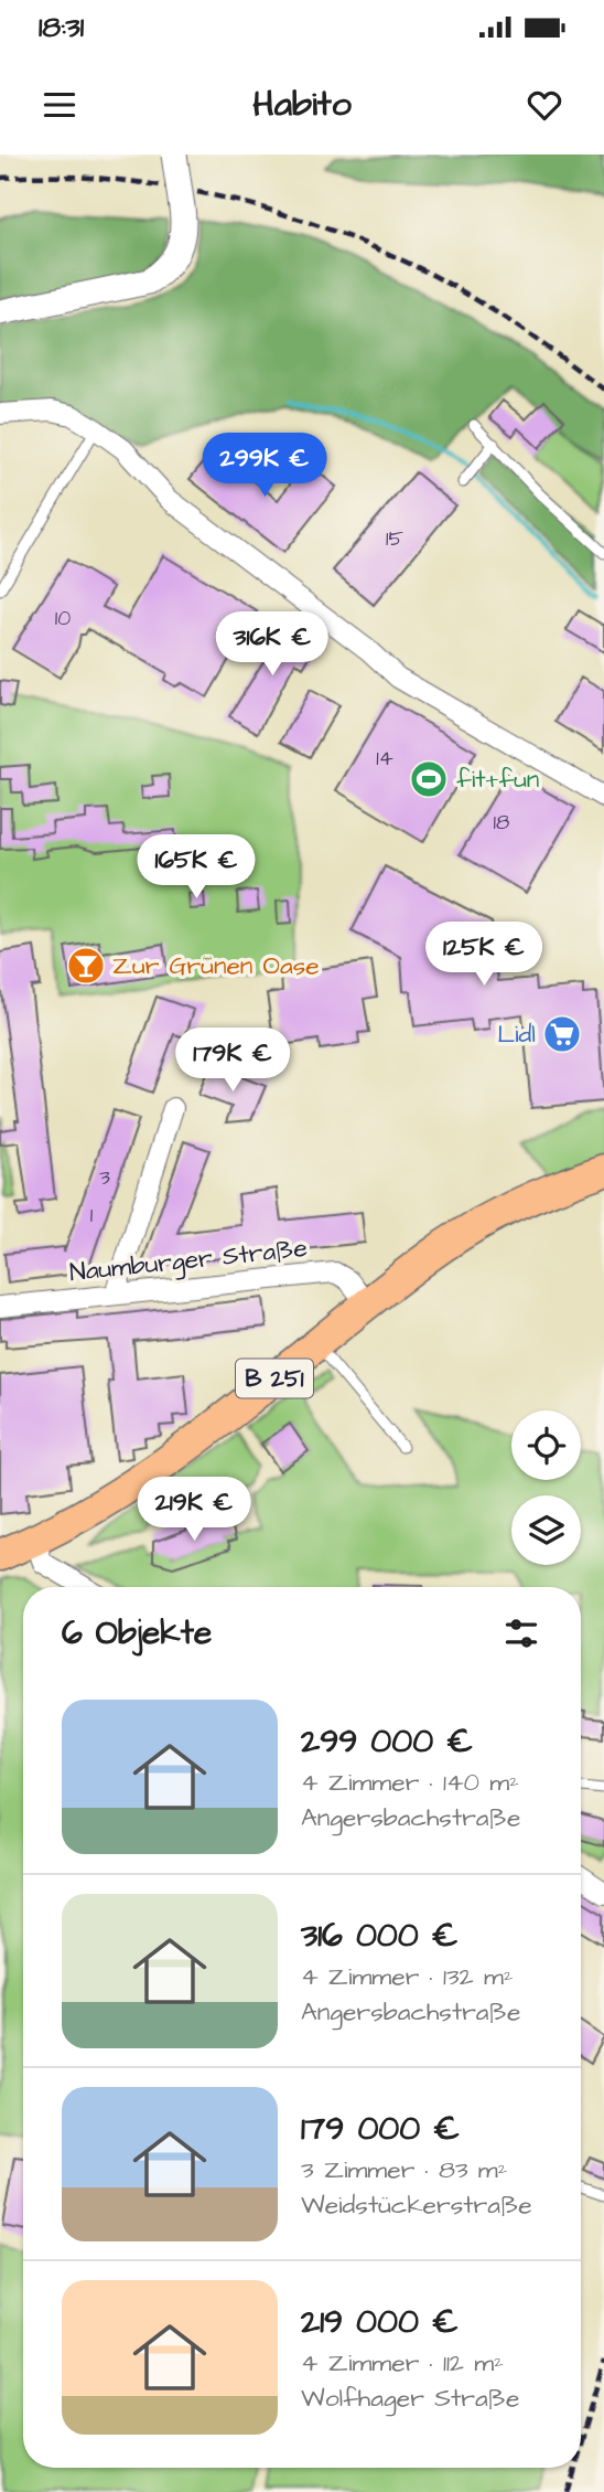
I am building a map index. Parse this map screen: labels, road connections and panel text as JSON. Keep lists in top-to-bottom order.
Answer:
{
  "streets": {
    "main road": ["B 251"],
    "street": ["Naumburger Straße"]
  },
  "crossings": [
    ["Naumburger Straße", "B 251"]
  ],
  "places": {
    "sports": ["fit+fun"],
    "bar": ["Zur Grünen Oase"],
    "supermarket": ["Lidl"]
  },
  "house_numbers": [
    "15",
    "10",
    "14",
    "18",
    "3",
    "1"
  ],
  "page": {
    "status": "18:31",
    "header": "Habito",
    "price": [
      "299K €",
      "316K €",
      "165K €",
      "125K €",
      "179K €",
      "219K €"
    ],
    "heading": "6 Objekte",
    "list": [
      {
        "name": "299 000 €",
        "note": "4 Zimmer · 140 m² · Angersbachstraße"
      },
      {
        "name": "316 000 €",
        "note": "4 Zimmer · 132 m² · Angersbachstraße"
      },
      {
        "name": "179 000 €",
        "note": "3 Zimmer · 83 m² · Weidstückerstraße"
      },
      {
        "name": "219 000 €",
        "note": "4 Zimmer · 112 m² · Wolfhager Straße"
      }
    ]
  }
}
